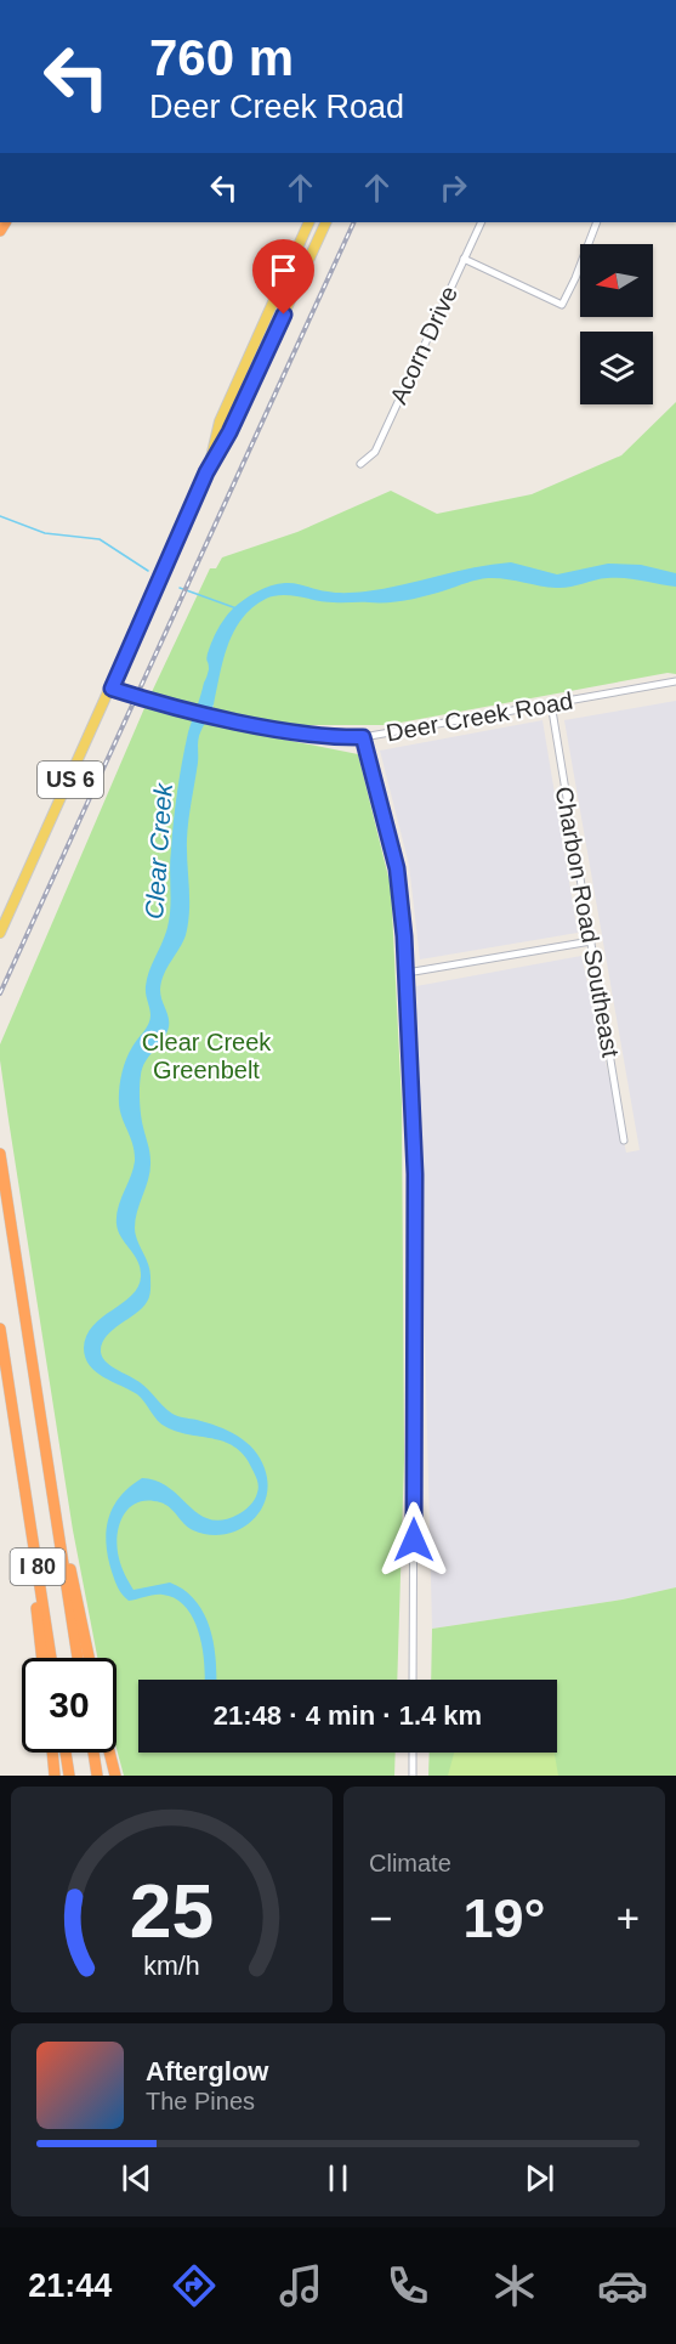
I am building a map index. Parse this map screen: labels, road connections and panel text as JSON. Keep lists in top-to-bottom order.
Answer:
{
  "streets": {
    "highway": ["I 80"],
    "main road": ["US 6"],
    "street": ["Acorn Drive", "Deer Creek Road", "Charbon Road Southeast"]
  },
  "crossings": [
    ["Deer Creek Road", "US 6"],
    ["Deer Creek Road", "Charbon Road Southeast"]
  ],
  "water": ["Clear Creek"],
  "parks": ["Clear Creek Greenbelt"],
  "north": "left",
  "page": {
    "turn": ["760 m", "Deer Creek Road"],
    "limit": "30",
    "trip": "21:48 · 4 min · 1.4 km",
    "tile": "Climate",
    "heat": ["−", "19°", "+"],
    "song": ["Afterglow", "The Pines"],
    "tabs": "21:44",
    "gauge": ["25", "km/h"]
  }
}
